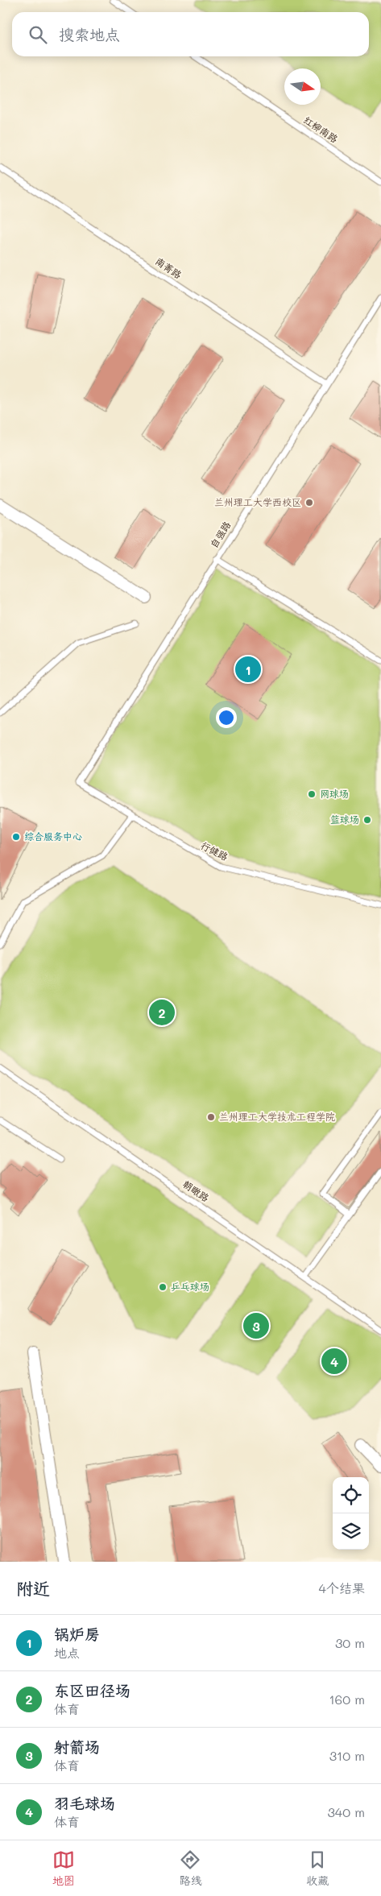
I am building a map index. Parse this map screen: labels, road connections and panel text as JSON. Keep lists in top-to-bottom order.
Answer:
{
  "streets": {
    "lane": [
      "红柳南路",
      "南菁路",
      "自强路",
      "行健路",
      "朝瞰路"
    ]
  },
  "crossings": [
    ["南菁路", "自强路"],
    ["自强路", "行健路"]
  ],
  "places": [
    "兰州理工大学西校区",
    "网球场",
    "篮球场",
    "综合服务中心",
    "兰州理工大学技术工程学院",
    "乒乓球场"
  ],
  "north": "right",
  "page": {
    "search": "搜索地点",
    "pins": [
      "1",
      "2",
      "3",
      "4"
    ],
    "heading": ["附近", "4个结果"],
    "list": [
      {
        "mark": "1",
        "name": "锅炉房",
        "note": "地点",
        "value": "30 m"
      },
      {
        "mark": "2",
        "name": "东区田径场",
        "note": "体育",
        "value": "160 m"
      },
      {
        "mark": "3",
        "name": "射箭场",
        "note": "体育",
        "value": "310 m"
      },
      {
        "mark": "4",
        "name": "羽毛球场",
        "note": "体育",
        "value": "340 m"
      }
    ],
    "nav": ["地图", "路线", "收藏"]
  }
}
